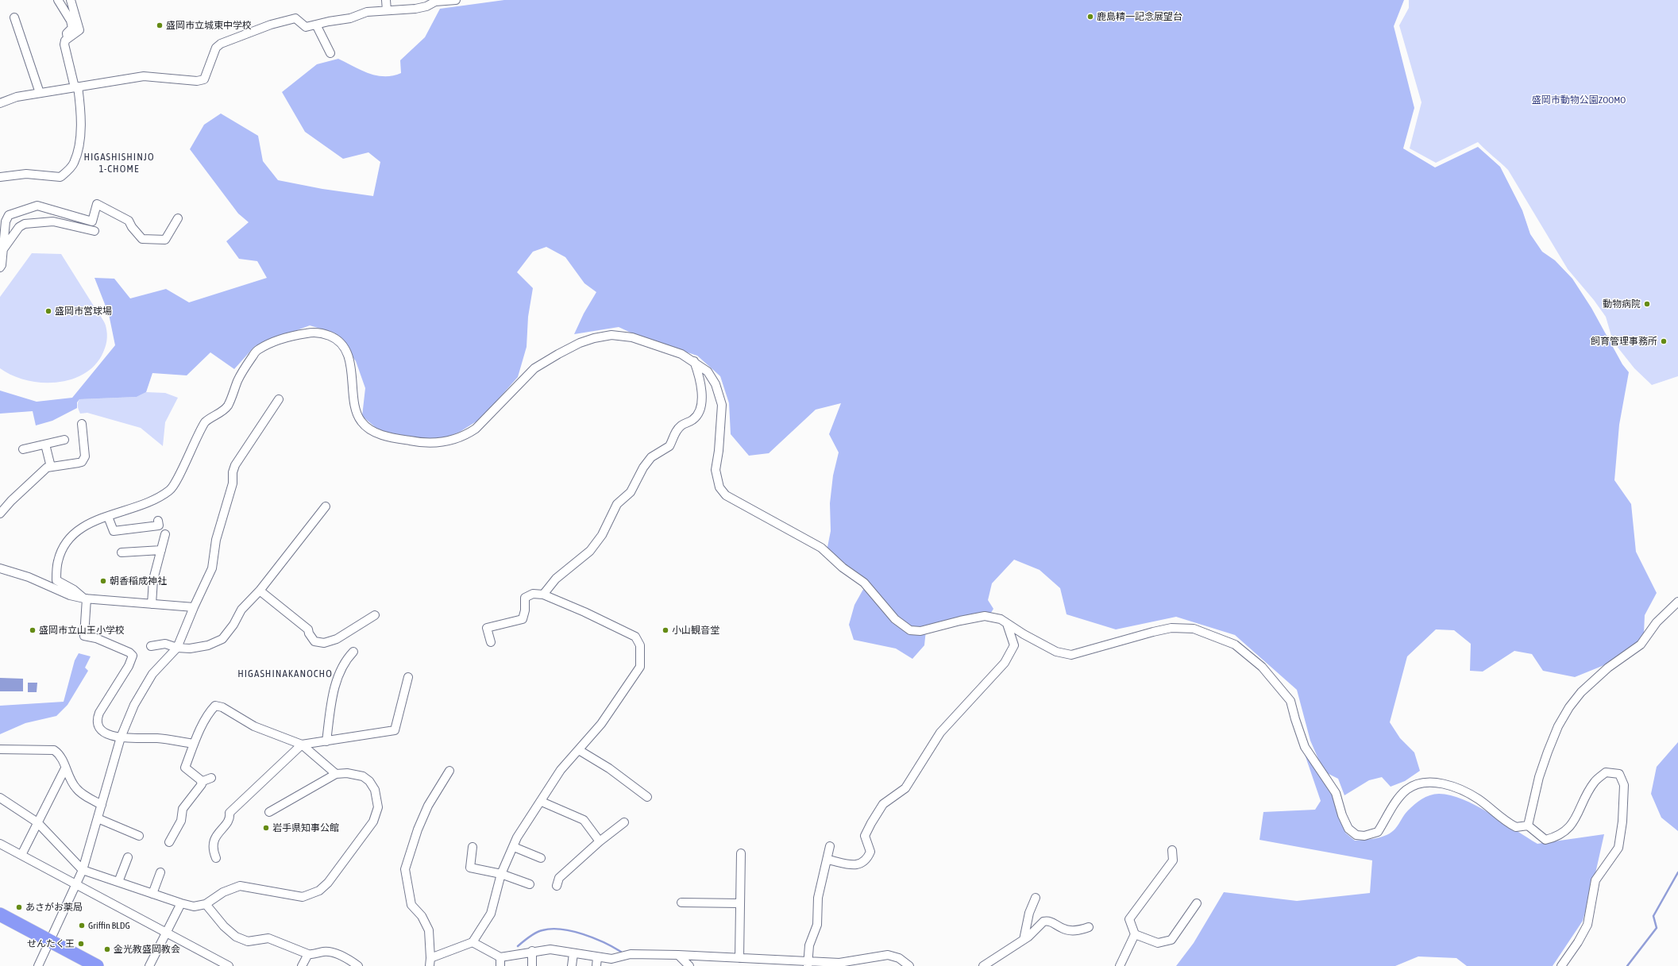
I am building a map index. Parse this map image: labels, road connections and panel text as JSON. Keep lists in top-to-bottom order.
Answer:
{
  "districts": ["HIGASHISHINJO 1-CHOME", "HIGASHINAKANOCHO"],
  "parks": ["盛岡市動物公園ZOOMO"],
  "places": [
    "鹿島精一記念展望台",
    "盛岡市立城東中学校",
    "動物病院",
    "盛岡市営球場",
    "飼育管理事務所",
    "朝香稲成神社",
    "盛岡市立山王小学校",
    "小山観音堂",
    "岩手県知事公館",
    "あさがお薬局",
    "Griffin BLDG",
    "せんたく王",
    "金光教盛岡教会"
  ]
}
